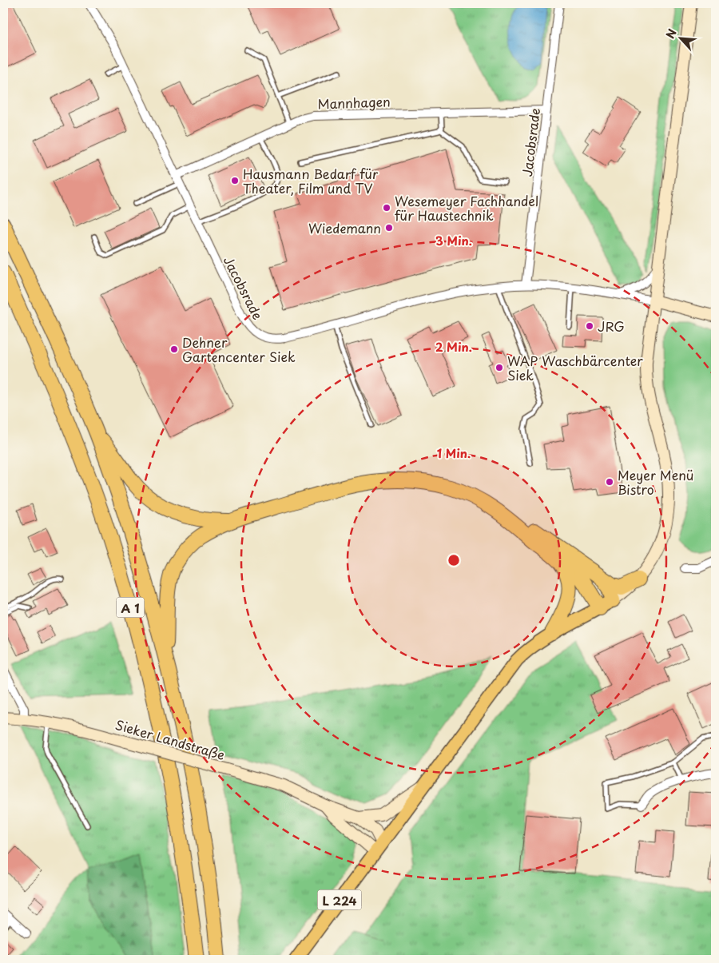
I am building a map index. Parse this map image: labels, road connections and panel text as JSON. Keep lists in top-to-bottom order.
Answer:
{
  "streets": {
    "highway": ["A 1"],
    "main road": ["Sieker Landstraße", "L 224"],
    "street": ["Mannhagen", "Jacobsrade"]
  },
  "crossings": [
    ["Mannhagen", "Jacobsrade"],
    ["Jacobsrade", "L 224"],
    ["Sieker Landstraße", "L 224"]
  ],
  "places": [
    "Hausmann Bedarf für Theater, Film und TV",
    "Wesemeyer Fachhandel für Haustechnik",
    "Wiedemann",
    "JRG",
    "Dehner Gartencenter Siek",
    "WAP Waschbärcenter Siek",
    "Meyer Menü Bistro"
  ],
  "north": "top left",
  "rings": ["3 Min.", "2 Min.", "1 Min."]
}
